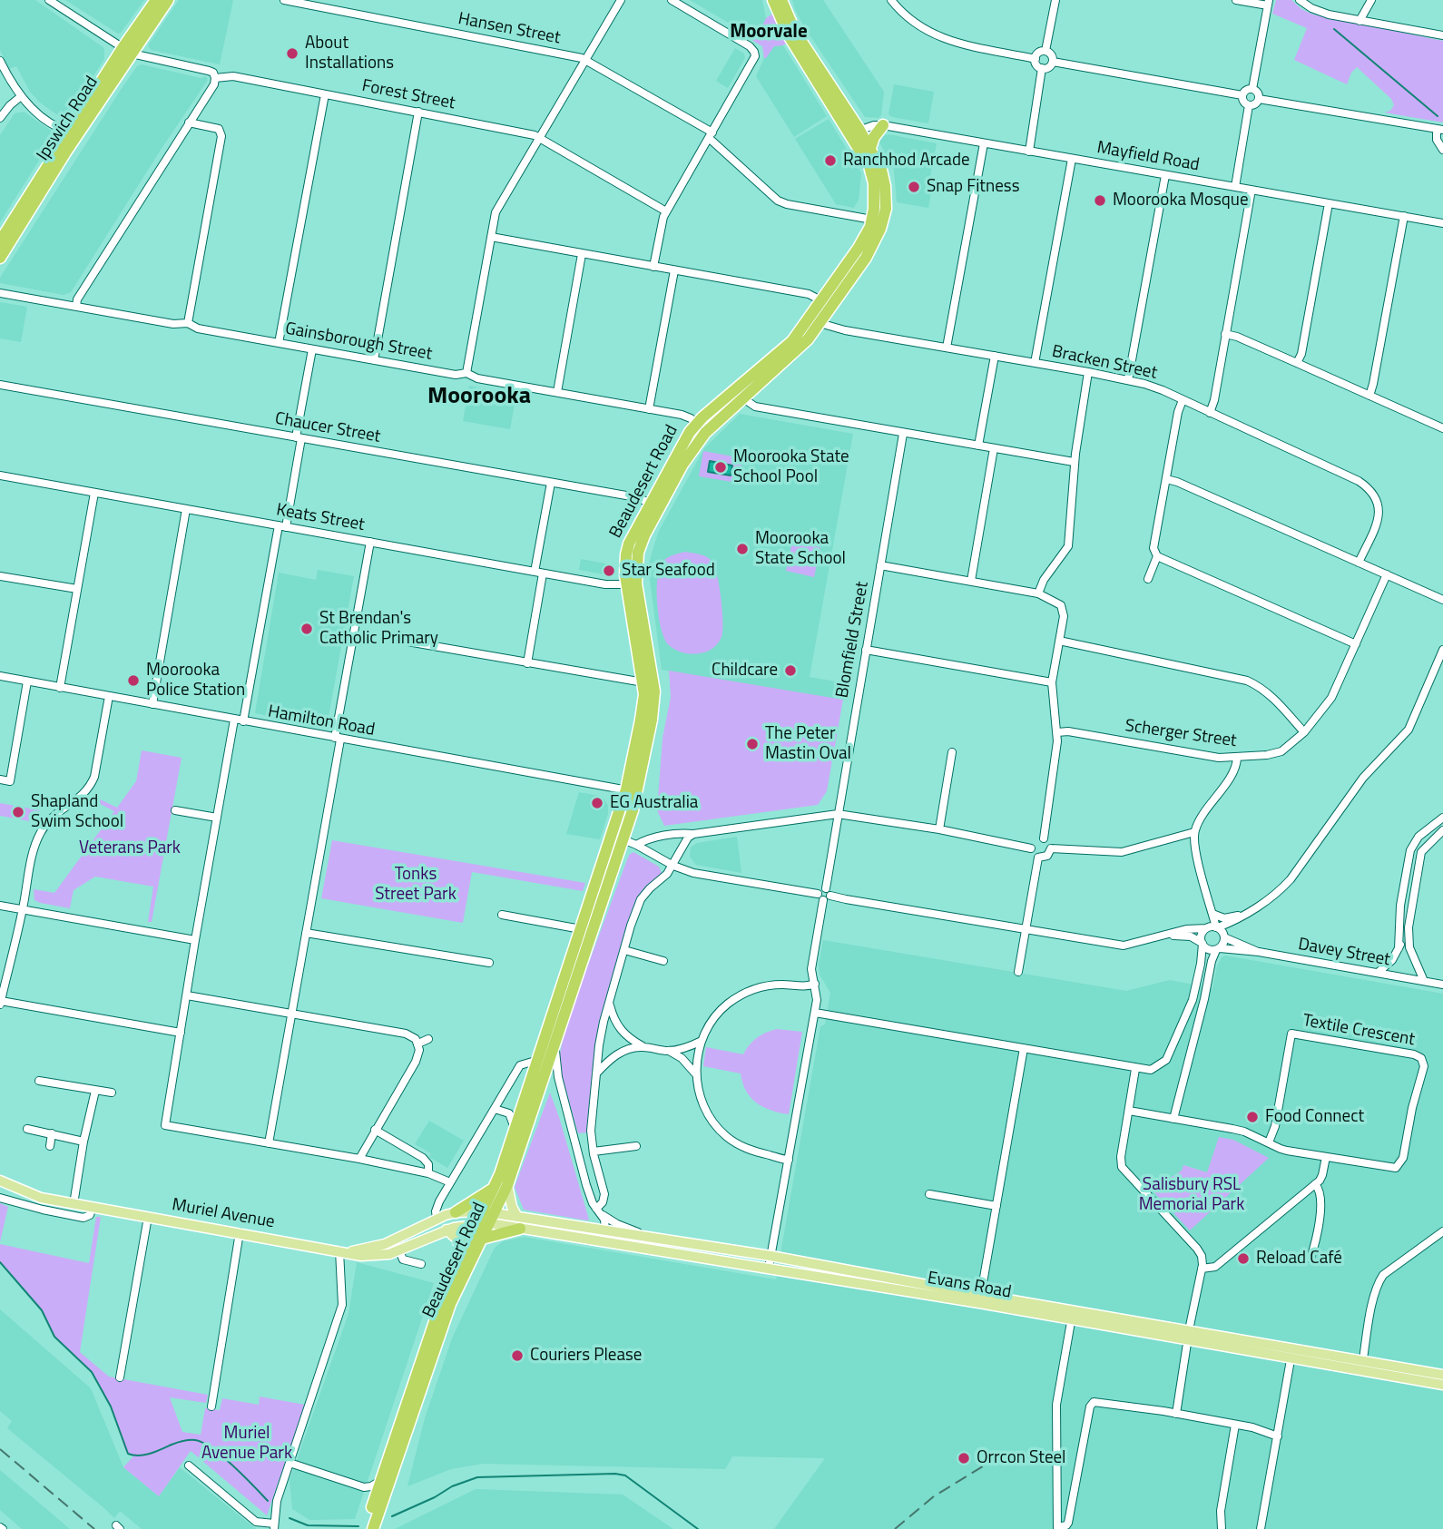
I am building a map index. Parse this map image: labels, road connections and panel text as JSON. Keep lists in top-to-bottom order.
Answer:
{
  "streets": {
    "highway": ["Ipswich Road", "Beaudesert Road"],
    "main road": ["Muriel Avenue", "Evans Road"],
    "street": [
      "Hansen Street",
      "Forest Street",
      "Mayfield Road",
      "Gainsborough Street",
      "Bracken Street",
      "Chaucer Street",
      "Keats Street",
      "Blomfield Street",
      "Hamilton Road",
      "Scherger Street",
      "Davey Street",
      "Textile Crescent"
    ]
  },
  "crossings": [
    ["Hansen Street", "Beaudesert Road"],
    ["Forest Street", "Ipswich Road"],
    ["Mayfield Road", "Beaudesert Road"],
    ["Gainsborough Street", "Beaudesert Road"],
    ["Bracken Street", "Beaudesert Road"],
    ["Chaucer Street", "Beaudesert Road"],
    ["Beaudesert Road", "Keats Street"],
    ["Beaudesert Road", "Hamilton Road"],
    ["Beaudesert Road", "Muriel Avenue"],
    ["Beaudesert Road", "Evans Road"],
    ["Muriel Avenue", "Evans Road"]
  ],
  "districts": ["Moorvale", "Moorooka"],
  "parks": [
    "Veterans Park",
    "Tonks Street Park",
    "Salisbury RSL Memorial Park",
    "Muriel Avenue Park"
  ],
  "places": [
    "About Installations",
    "Ranchhod Arcade",
    "Snap Fitness",
    "Moorooka Mosque",
    "Moorooka State School Pool",
    "Moorooka State School",
    "Star Seafood",
    "St Brendan's Catholic Primary",
    "Childcare",
    "Moorooka Police Station",
    "The Peter Mastin Oval",
    "EG Australia",
    "Shapland Swim School",
    "Food Connect",
    "Reload Café",
    "Couriers Please",
    "Orrcon Steel"
  ]
}
